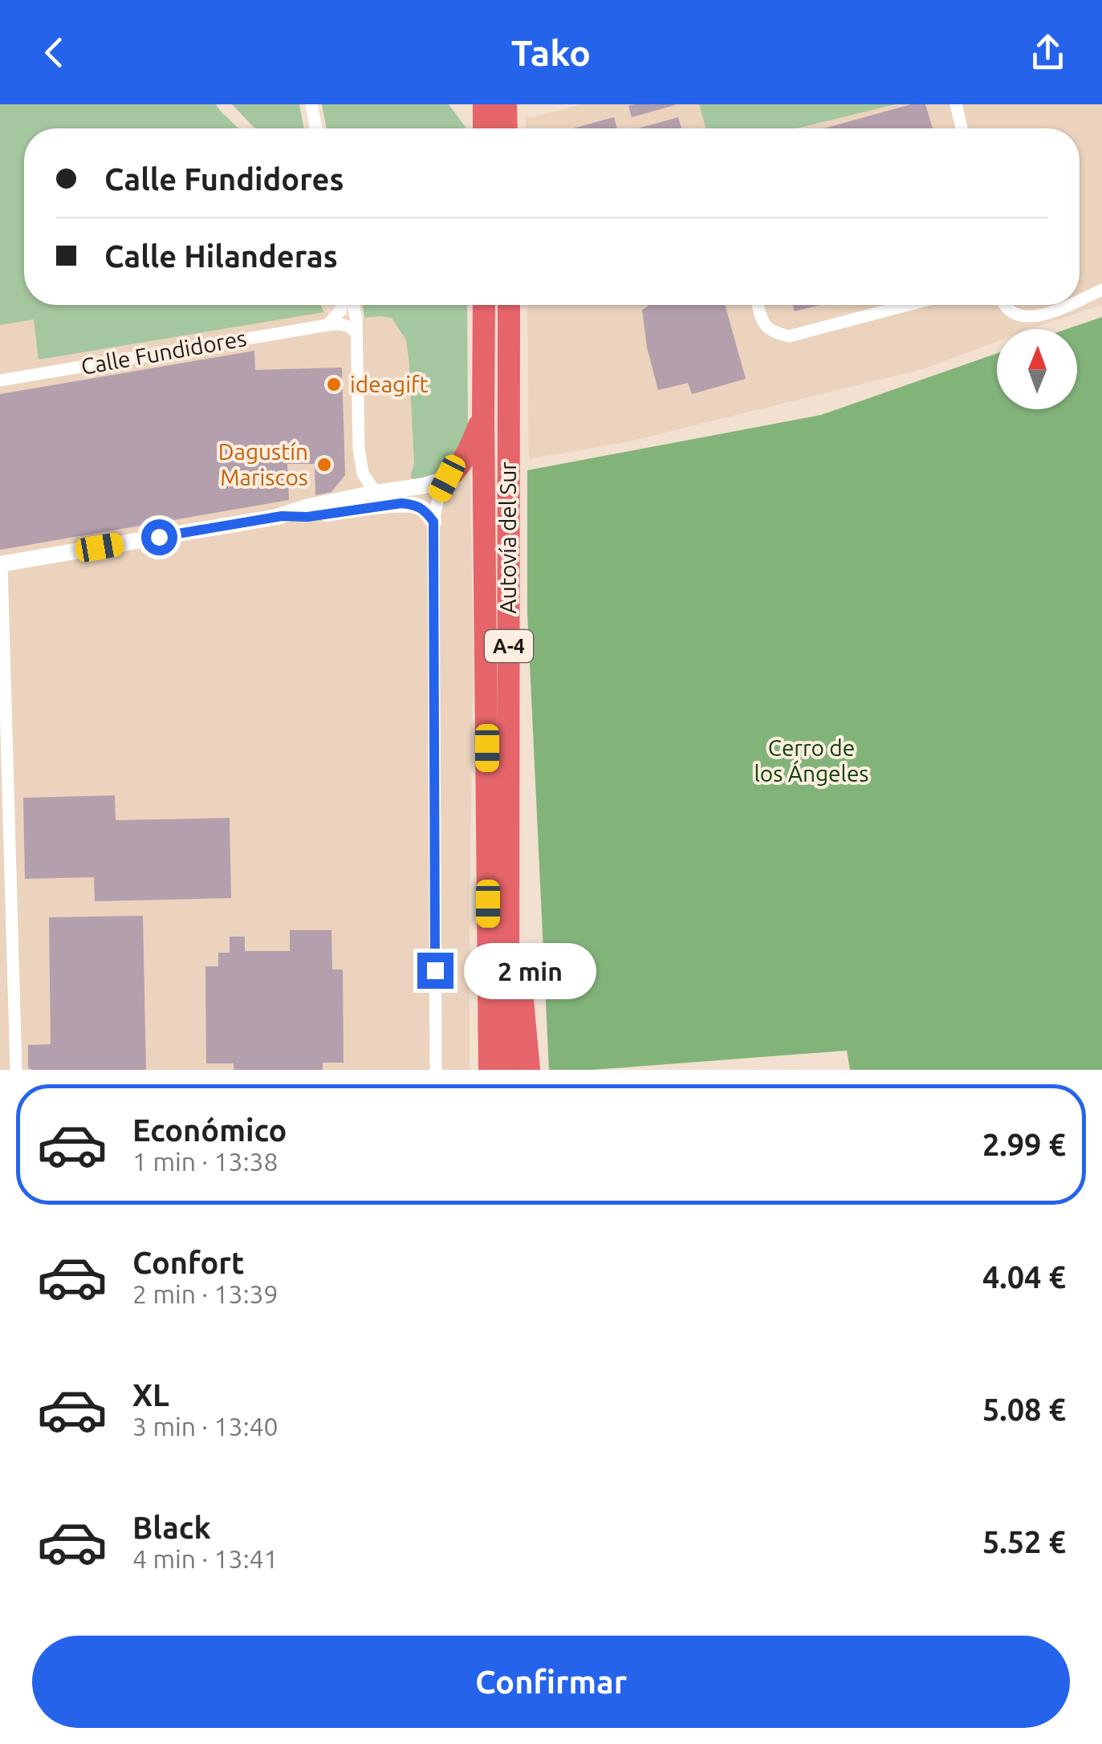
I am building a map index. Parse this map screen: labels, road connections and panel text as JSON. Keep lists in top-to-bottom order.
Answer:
{
  "streets": {
    "highway": ["Autovía del Sur", "A-4"],
    "street": ["Calle Fundidores"]
  },
  "parks": ["Cerro de los Ángeles"],
  "places": ["ideagift", "Dagustín Mariscos"],
  "north": "top",
  "page": {
    "header": "Tako",
    "banner": ["Calle Fundidores", "Calle Hilanderas"],
    "bubble": "2 min",
    "list": [
      {
        "name": "Económico",
        "note": "1 min · 13:38",
        "value": "2.99 €"
      },
      {
        "name": "Confort",
        "note": "2 min · 13:39",
        "value": "4.04 €"
      },
      {
        "name": "XL",
        "note": "3 min · 13:40",
        "value": "5.08 €"
      },
      {
        "name": "Black",
        "note": "4 min · 13:41",
        "value": "5.52 €"
      }
    ],
    "buttons": "Confirmar"
  }
}
